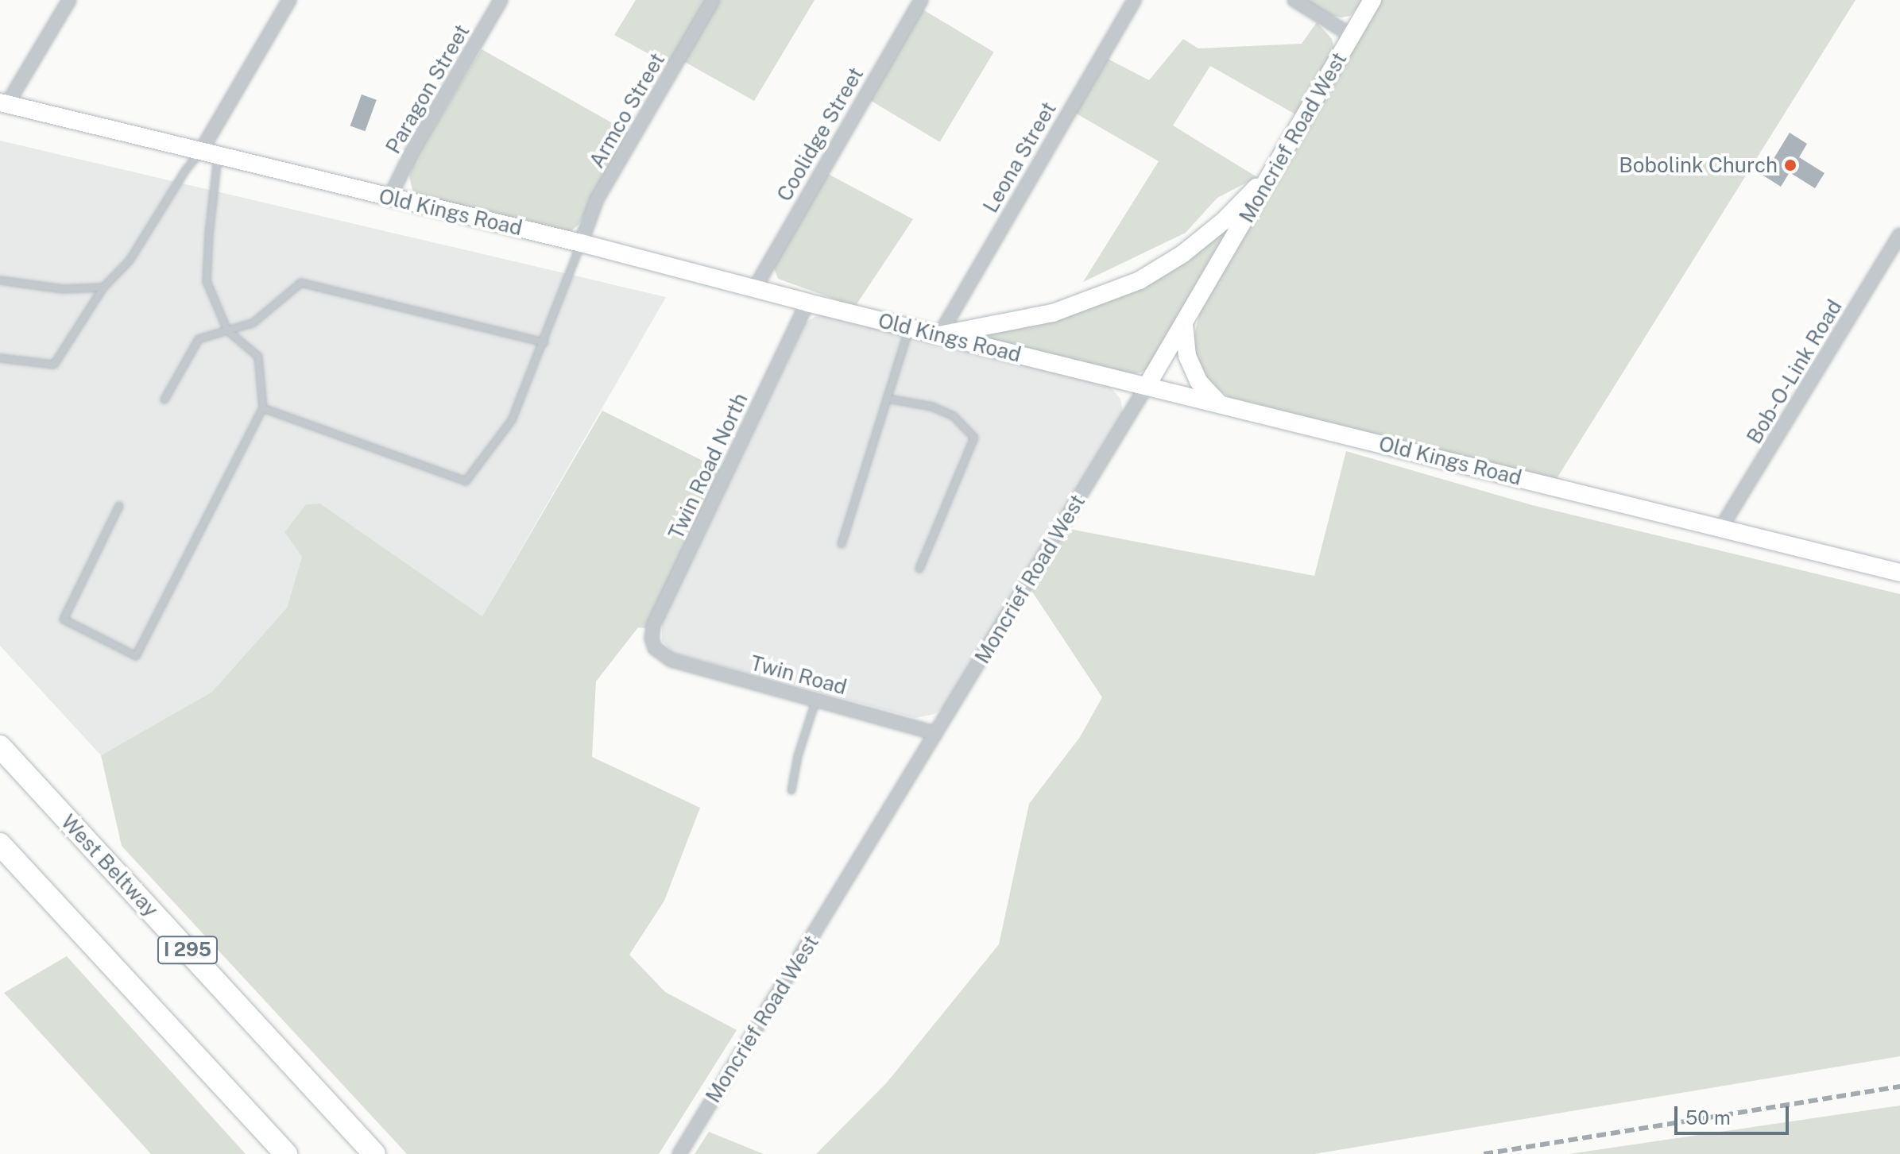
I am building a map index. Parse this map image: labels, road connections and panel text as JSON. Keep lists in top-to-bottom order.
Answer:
{
  "streets": {
    "highway": ["West Beltway", "I 295"],
    "street": [
      "Paragon Street",
      "Armco Street",
      "Coolidge Street",
      "Moncrief Road West",
      "Leona Street",
      "Old Kings Road",
      "Bob-O-Link Road",
      "Twin Road North",
      "Twin Road"
    ]
  },
  "crossings": [
    ["Paragon Street", "Old Kings Road"],
    ["Armco Street", "Old Kings Road"],
    ["Coolidge Street", "Old Kings Road"],
    ["Moncrief Road West", "Old Kings Road"],
    ["Moncrief Road West", "Twin Road"],
    ["Leona Street", "Old Kings Road"],
    ["Old Kings Road", "Bob-O-Link Road"],
    ["Old Kings Road", "Twin Road North"],
    ["Twin Road North", "Twin Road"]
  ],
  "places": ["Bobolink Church"],
  "scale_bar": "50 m"
}
